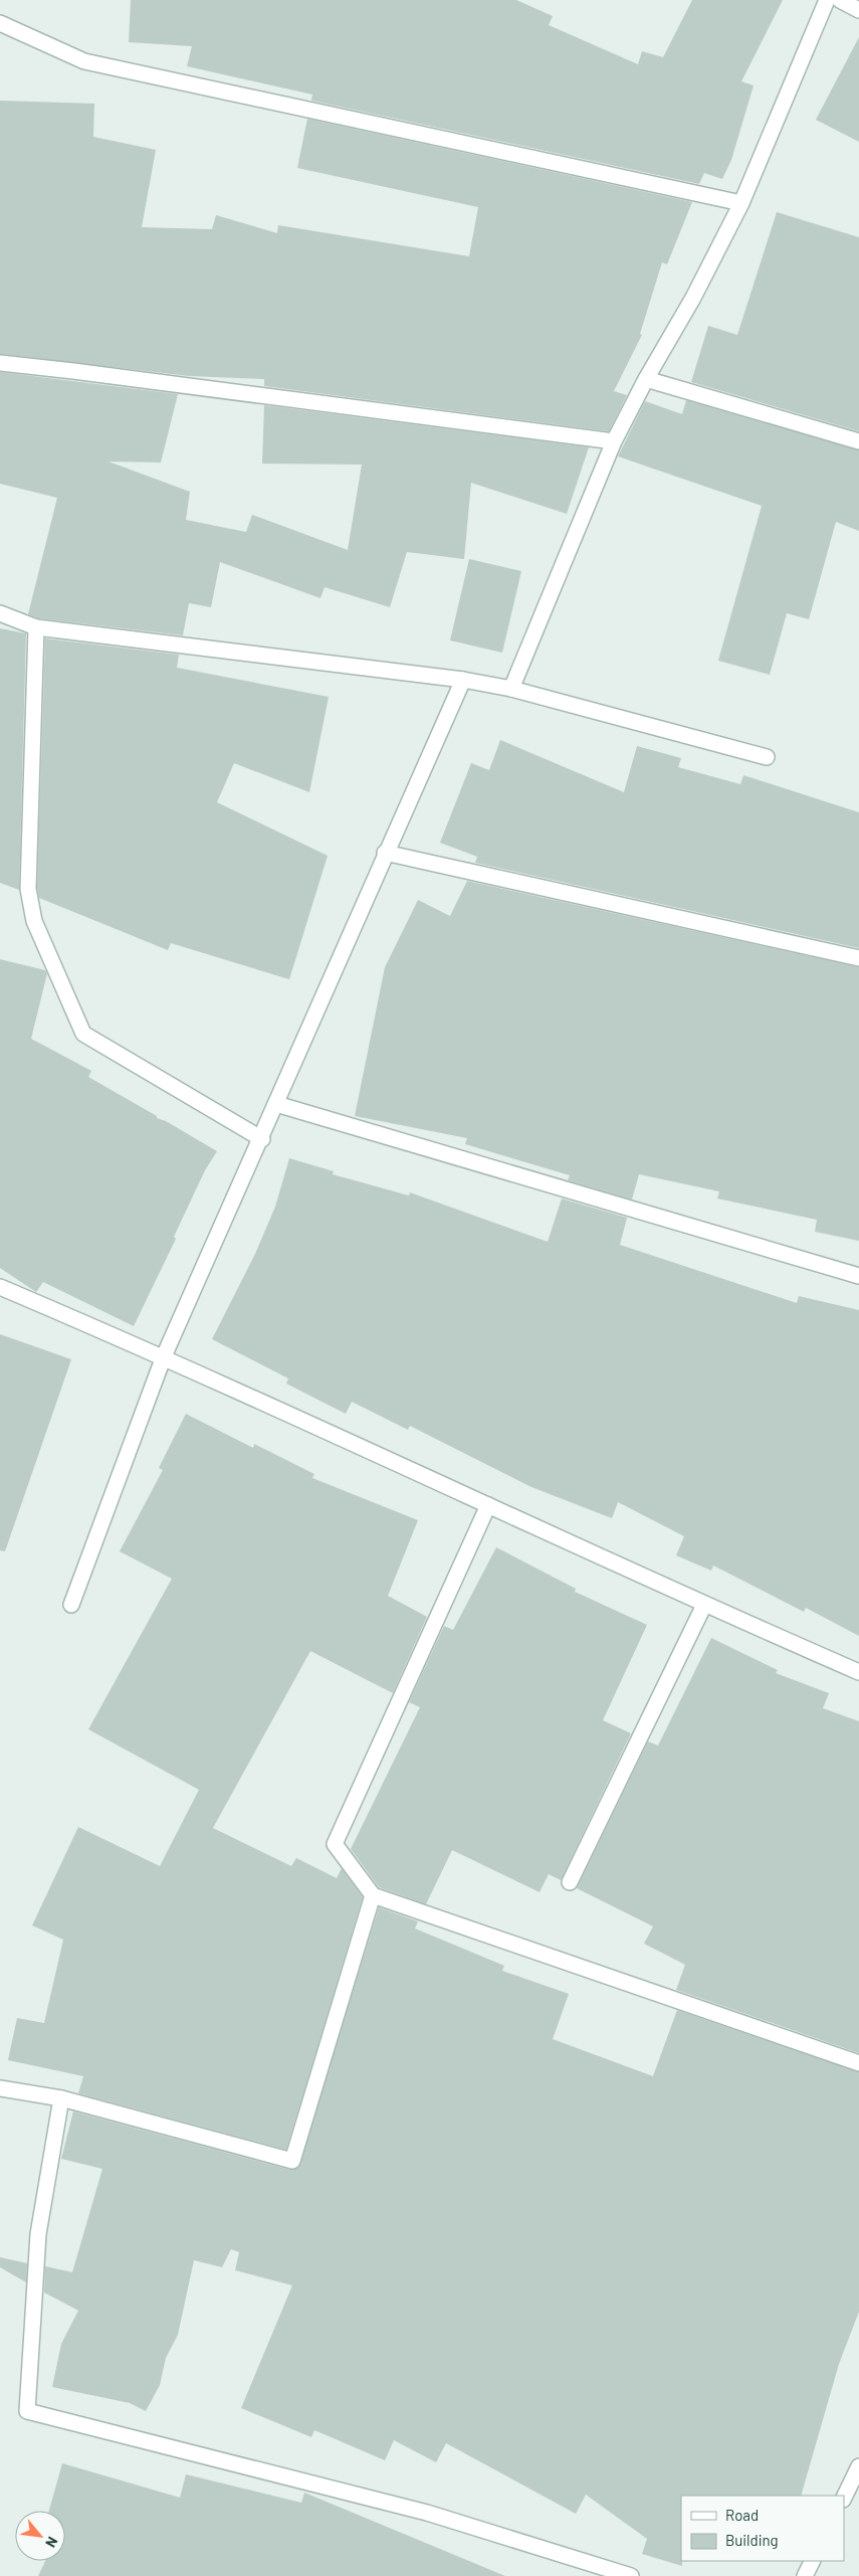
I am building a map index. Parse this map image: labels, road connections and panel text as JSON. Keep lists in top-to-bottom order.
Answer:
{
  "legend": ["Road", "Building"],
  "north": "bottom right"
}
